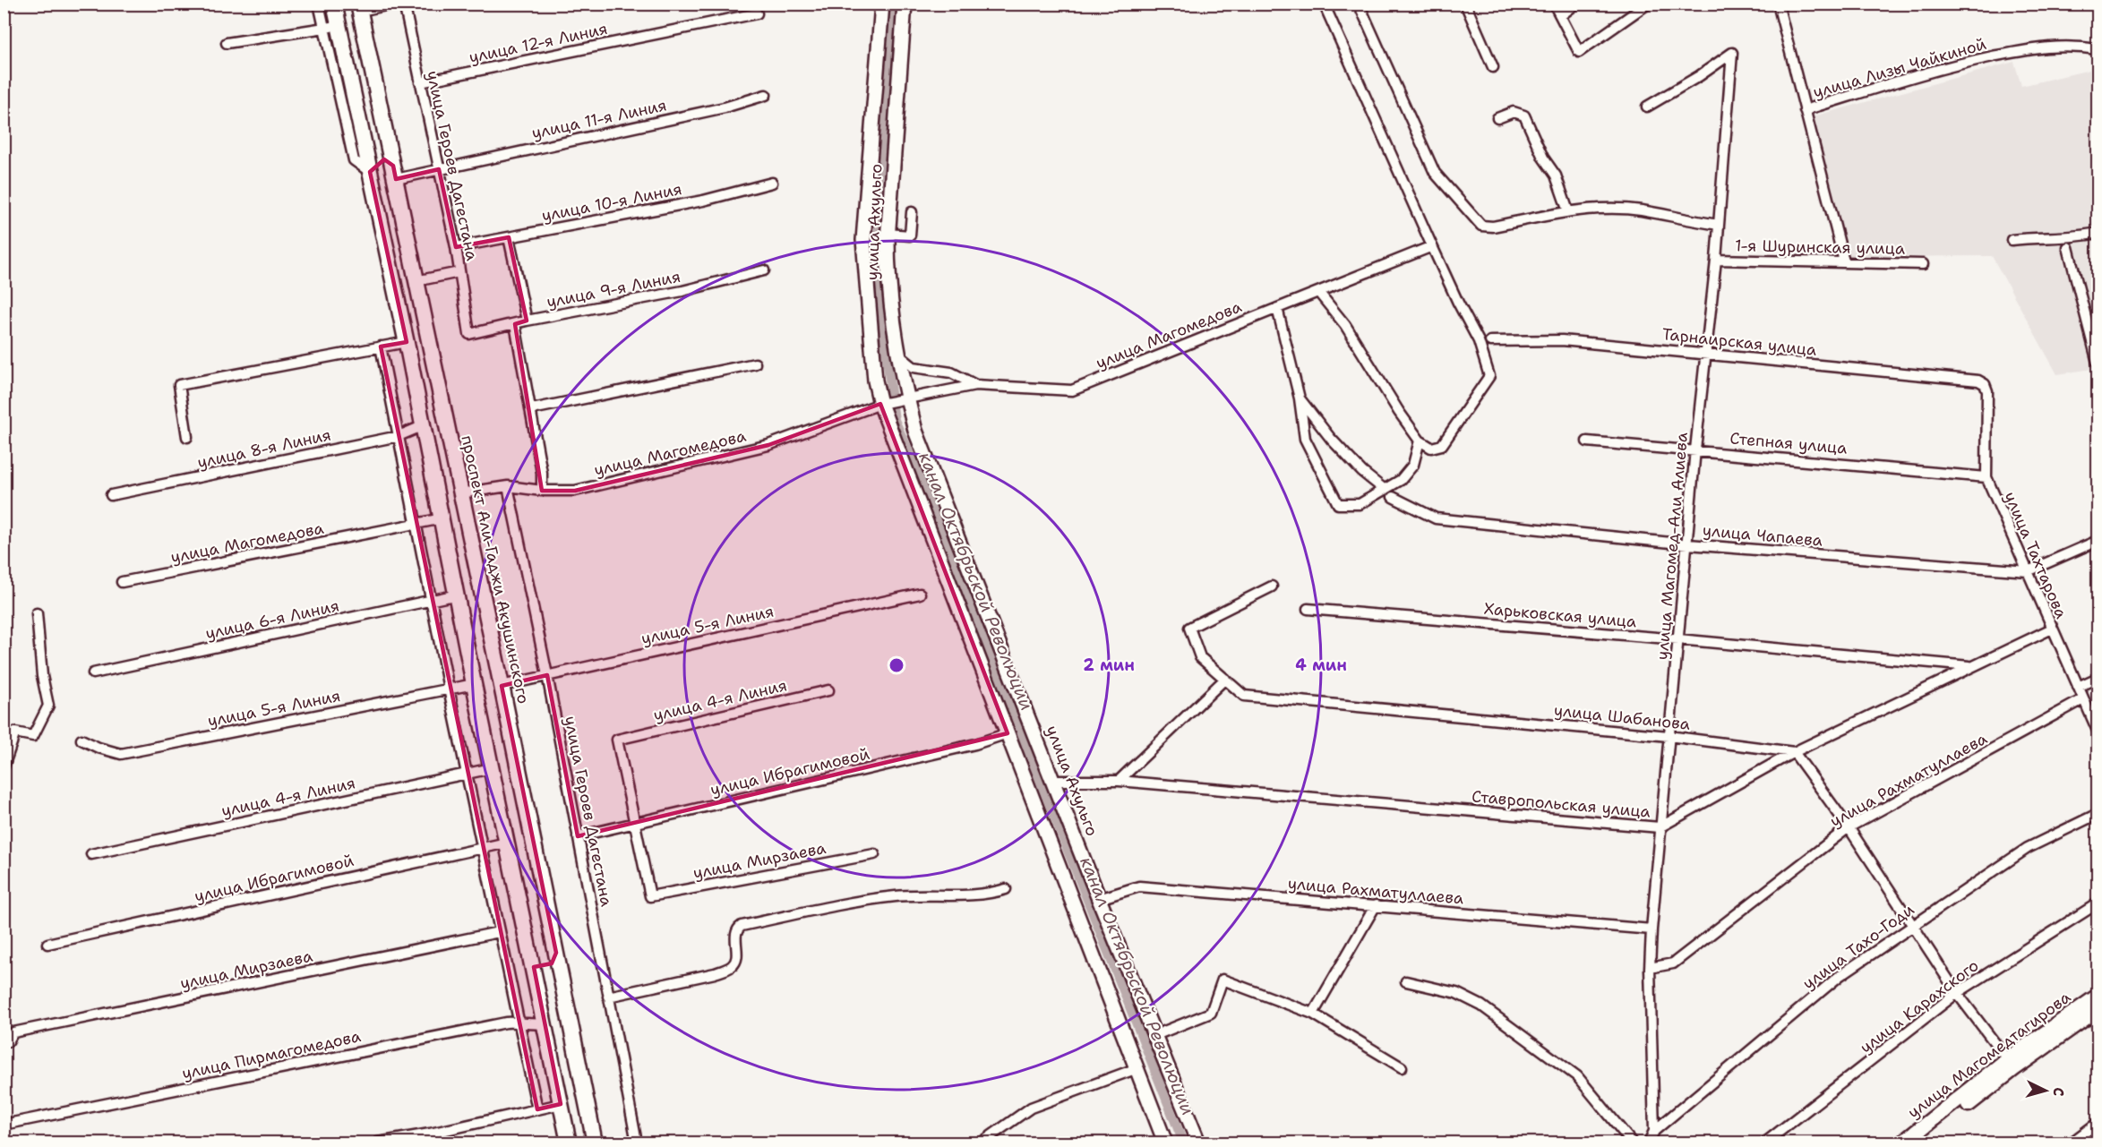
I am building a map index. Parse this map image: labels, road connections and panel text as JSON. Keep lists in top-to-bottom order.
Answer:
{
  "streets": {
    "main road": ["улица Ахульго", "проспект Али-Гаджи Акушинского", "улица Магомедтагирова"],
    "street": [
      "улица 12-я Линия",
      "улица Лизы Чайкиной",
      "улица 11-я Линия",
      "улица Героев Дагестана",
      "улица 10-я Линия",
      "1-я Шуринская улица",
      "улица 9-я Линия",
      "улица Магомедова",
      "Тарнаирская улица",
      "Степная улица",
      "улица 8-я Линия",
      "улица Чапаева",
      "улица Магомед-Али Алиева",
      "улица Тахтарова",
      "Харьковская улица",
      "улица 6-я Линия",
      "улица 5-я Линия",
      "улица 4-я Линия",
      "улица Шабанова",
      "улица Ибрагимовой",
      "улица Рахматуллаева",
      "Ставропольская улица",
      "улица Мирзаева",
      "улица Тахо-Годи",
      "улица Карахского",
      "улица Пирмагомедова"
    ]
  },
  "crossings": [
    ["улица 12-я Линия", "улица Героев Дагестана"],
    ["улица 11-я Линия", "улица Героев Дагестана"],
    ["улица 11-я Линия", "проспект Али-Гаджи Акушинского"],
    ["улица Героев Дагестана", "улица 10-я Линия"],
    ["улица Героев Дагестана", "улица 9-я Линия"],
    ["улица Героев Дагестана", "улица Магомедова"],
    ["улица Героев Дагестана", "улица 5-я Линия"],
    ["улица Героев Дагестана", "улица Ибрагимовой"],
    ["улица Ахульго", "улица Магомедова"],
    ["улица Ахульго", "улица Рахматуллаева"],
    ["улица Ахульго", "Ставропольская улица"],
    ["1-я Шуринская улица", "улица Магомед-Али Алиева"],
    ["улица Магомедова", "проспект Али-Гаджи Акушинского"],
    ["Тарнаирская улица", "улица Магомед-Али Алиева"],
    ["Тарнаирская улица", "улица Тахтарова"],
    ["Степная улица", "улица Магомед-Али Алиева"],
    ["Степная улица", "улица Тахтарова"],
    ["улица Чапаева", "улица Магомед-Али Алиева"],
    ["улица Чапаева", "улица Тахтарова"],
    ["улица Магомед-Али Алиева", "Харьковская улица"],
    ["улица Магомед-Али Алиева", "улица Шабанова"],
    ["улица Магомед-Али Алиева", "улица Рахматуллаева"],
    ["улица Магомед-Али Алиева", "Ставропольская улица"],
    ["улица Магомед-Али Алиева", "улица Тахо-Годи"],
    ["улица Тахтарова", "улица Рахматуллаева"],
    ["улица Тахтарова", "Ставропольская улица"],
    ["проспект Али-Гаджи Акушинского", "улица 5-я Линия"],
    ["Харьковская улица", "Ставропольская улица"],
    ["улица 4-я Линия", "улица Ибрагимовой"],
    ["улица 4-я Линия", "улица Мирзаева"],
    ["улица Шабанова", "Ставропольская улица"],
    ["улица Ибрагимовой", "улица Мирзаева"]
  ],
  "water": ["канал Октябрьской Революции"],
  "north": "right",
  "rings": ["2 мин", "4 мин"]
}
